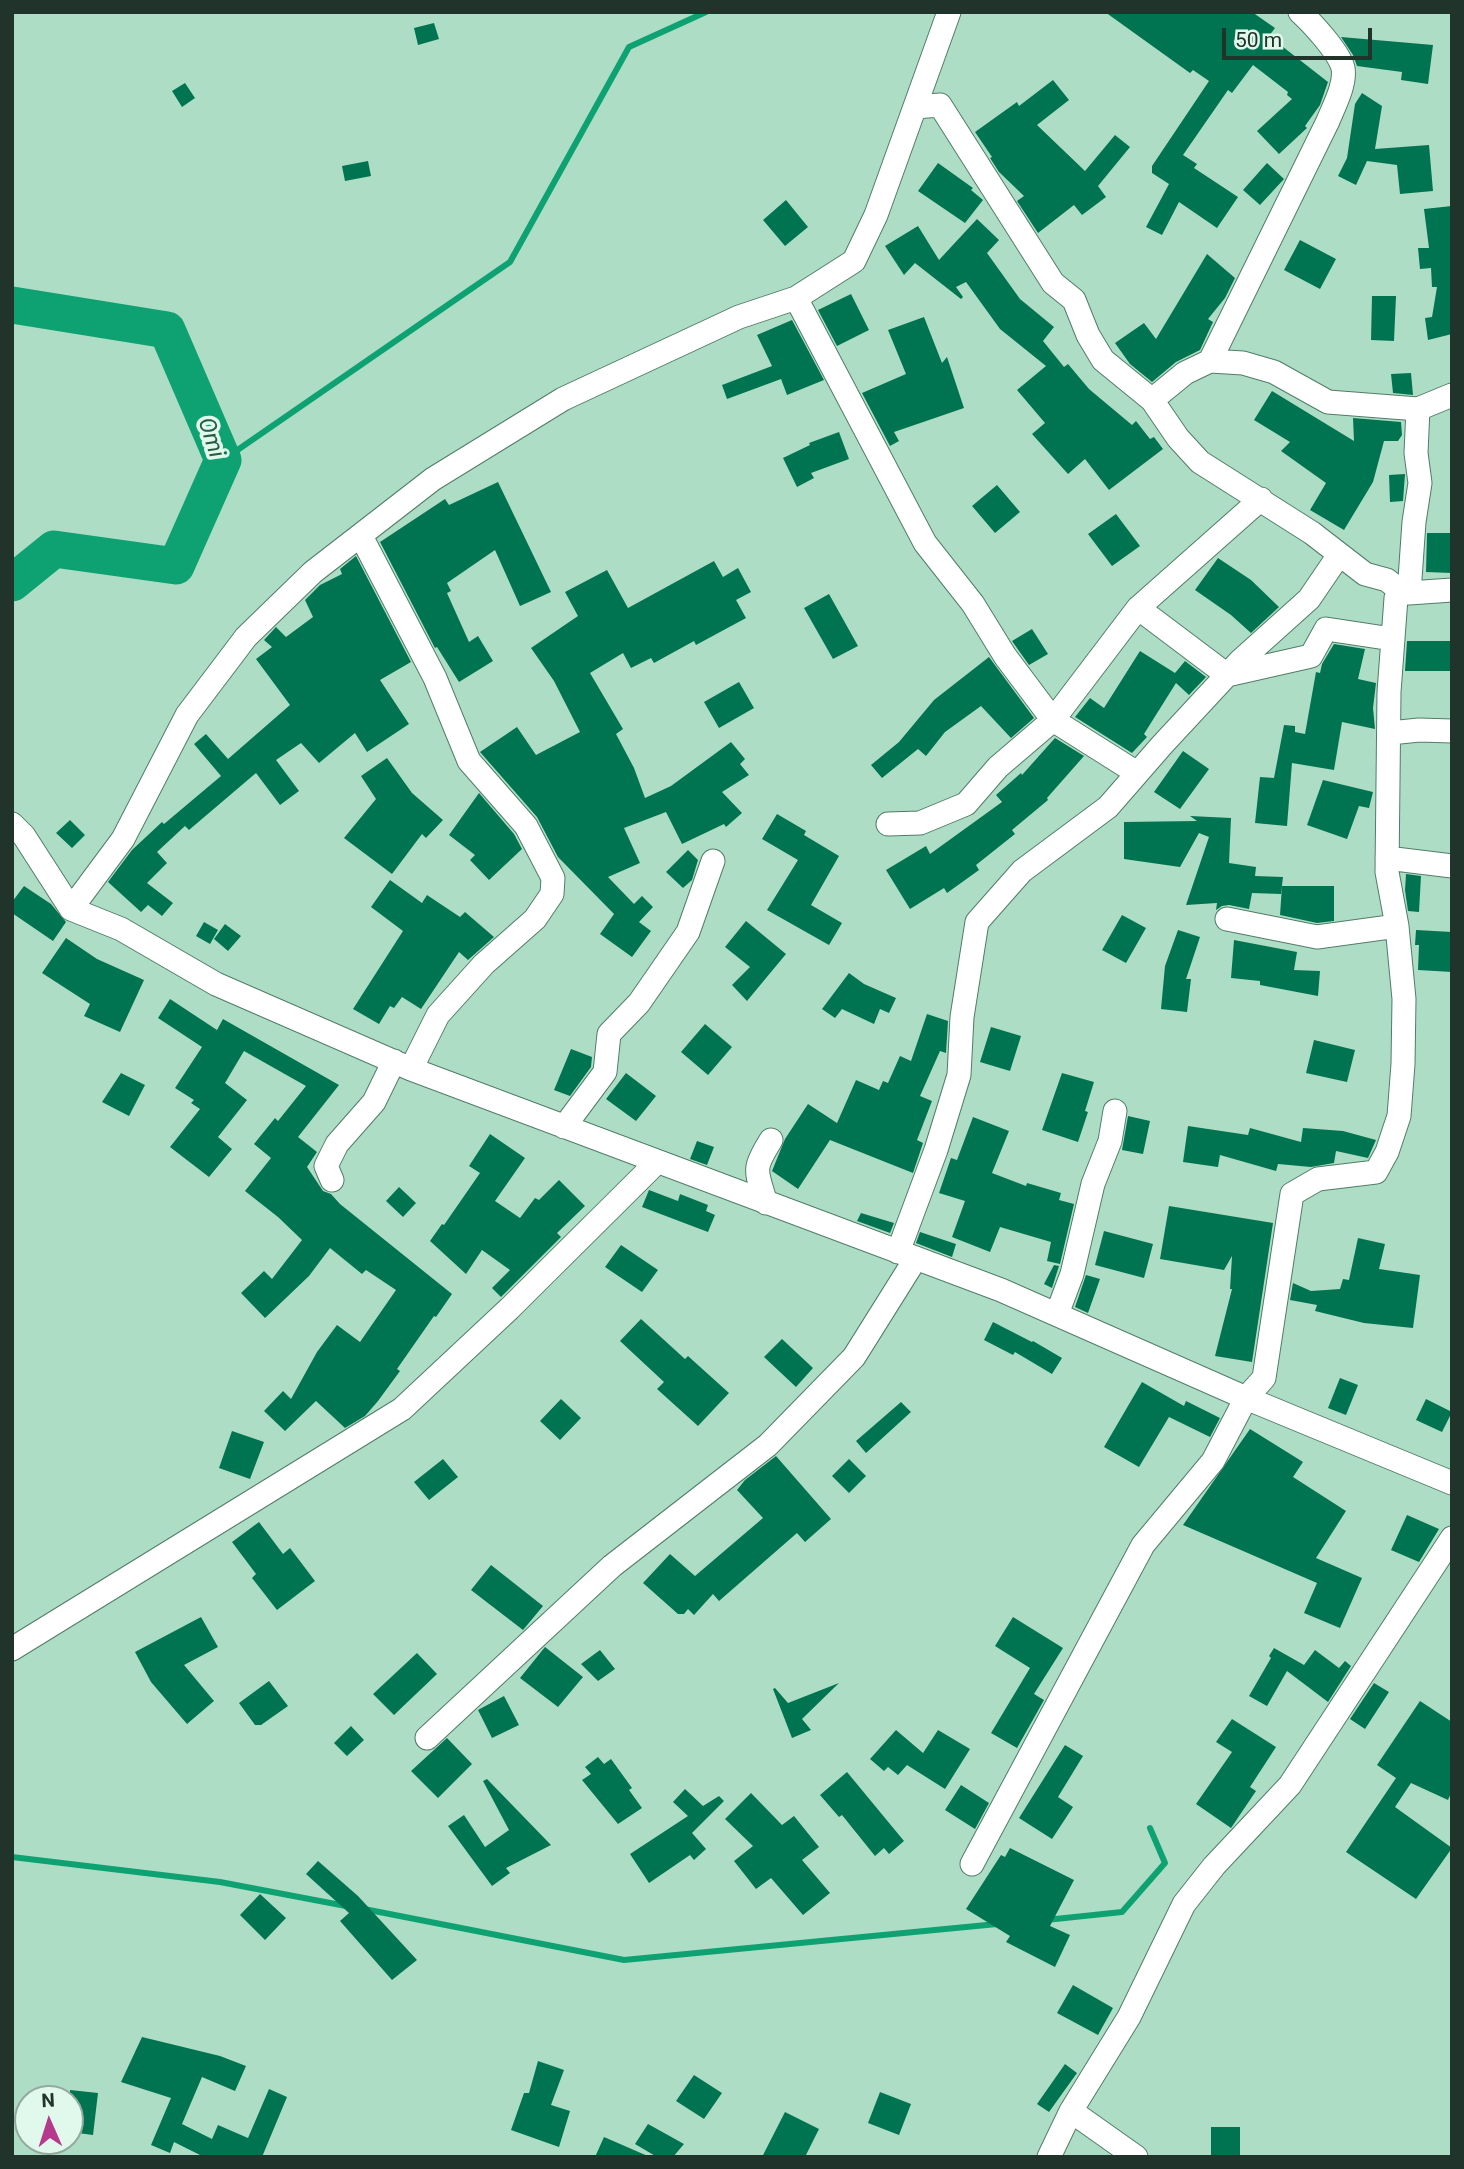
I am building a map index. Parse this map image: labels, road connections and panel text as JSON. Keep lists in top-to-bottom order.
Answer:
{
  "water": ["Omi"],
  "scale_bar": "50 m",
  "north": "top"
}
